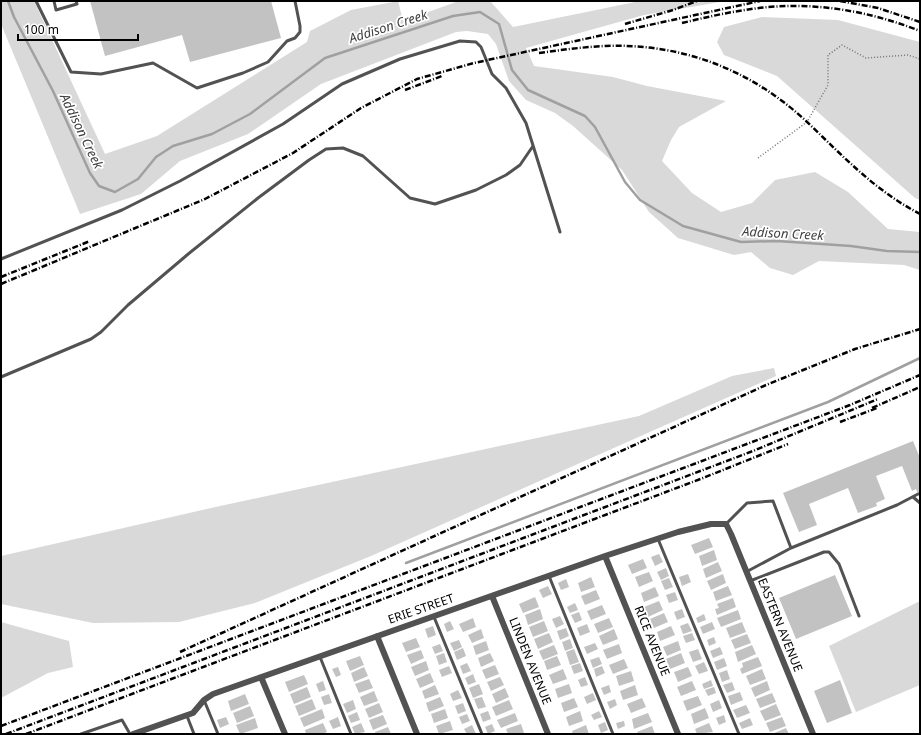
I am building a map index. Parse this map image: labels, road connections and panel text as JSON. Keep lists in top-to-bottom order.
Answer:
{
  "streets": {
    "street": [
      "ERIE STREET",
      "EASTERN AVENUE",
      "RICE AVENUE",
      "LINDEN AVENUE"
    ]
  },
  "crossings": [
    ["ERIE STREET", "EASTERN AVENUE"],
    ["ERIE STREET", "RICE AVENUE"],
    ["ERIE STREET", "LINDEN AVENUE"]
  ],
  "water": ["Addison Creek"],
  "scale_bar": "100 m"
}
